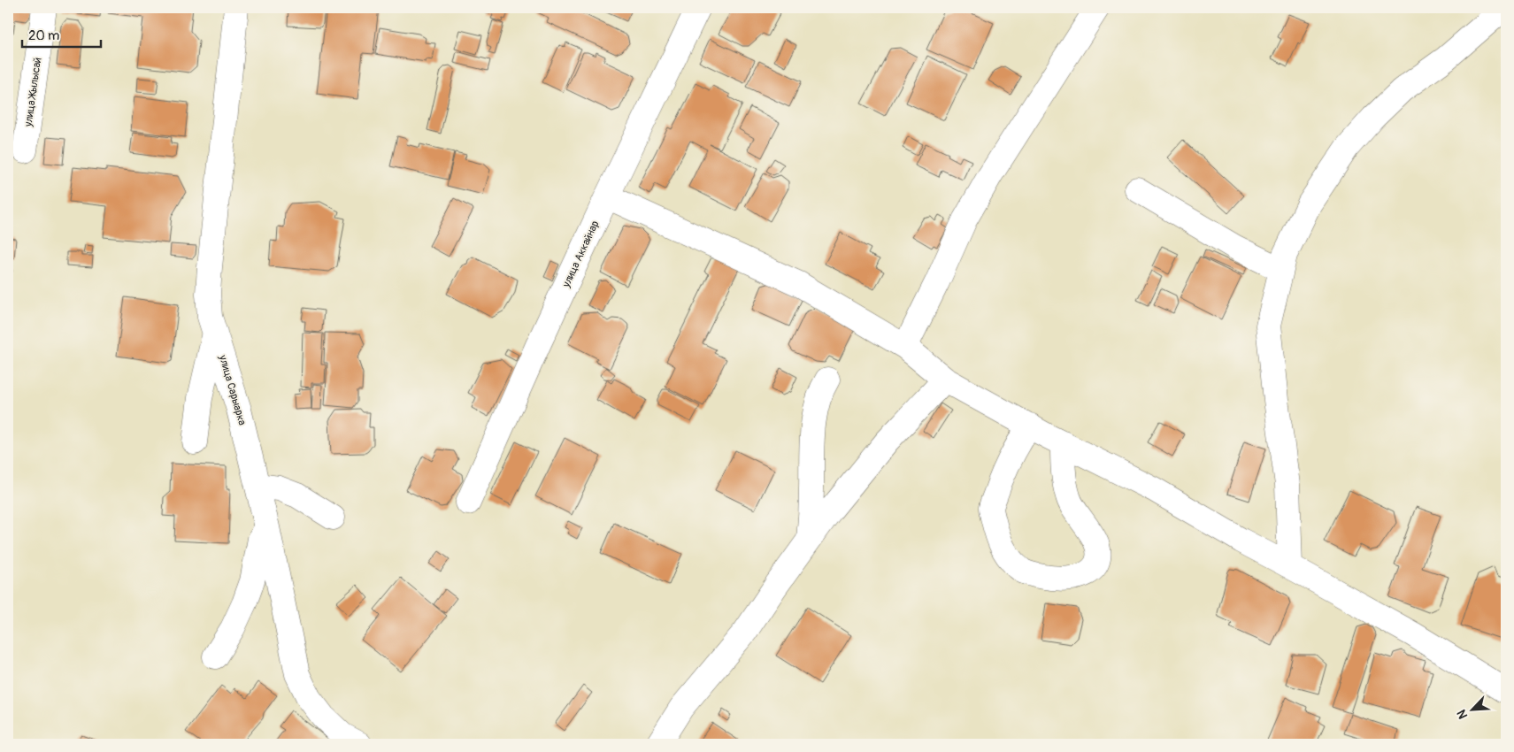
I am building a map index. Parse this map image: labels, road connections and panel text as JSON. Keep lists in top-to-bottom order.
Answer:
{
  "streets": {
    "street": ["улица Жылысай", "улица Аккайнар", "улица Сарыарка"]
  },
  "scale_bar": "20 m",
  "north": "bottom left"
}
